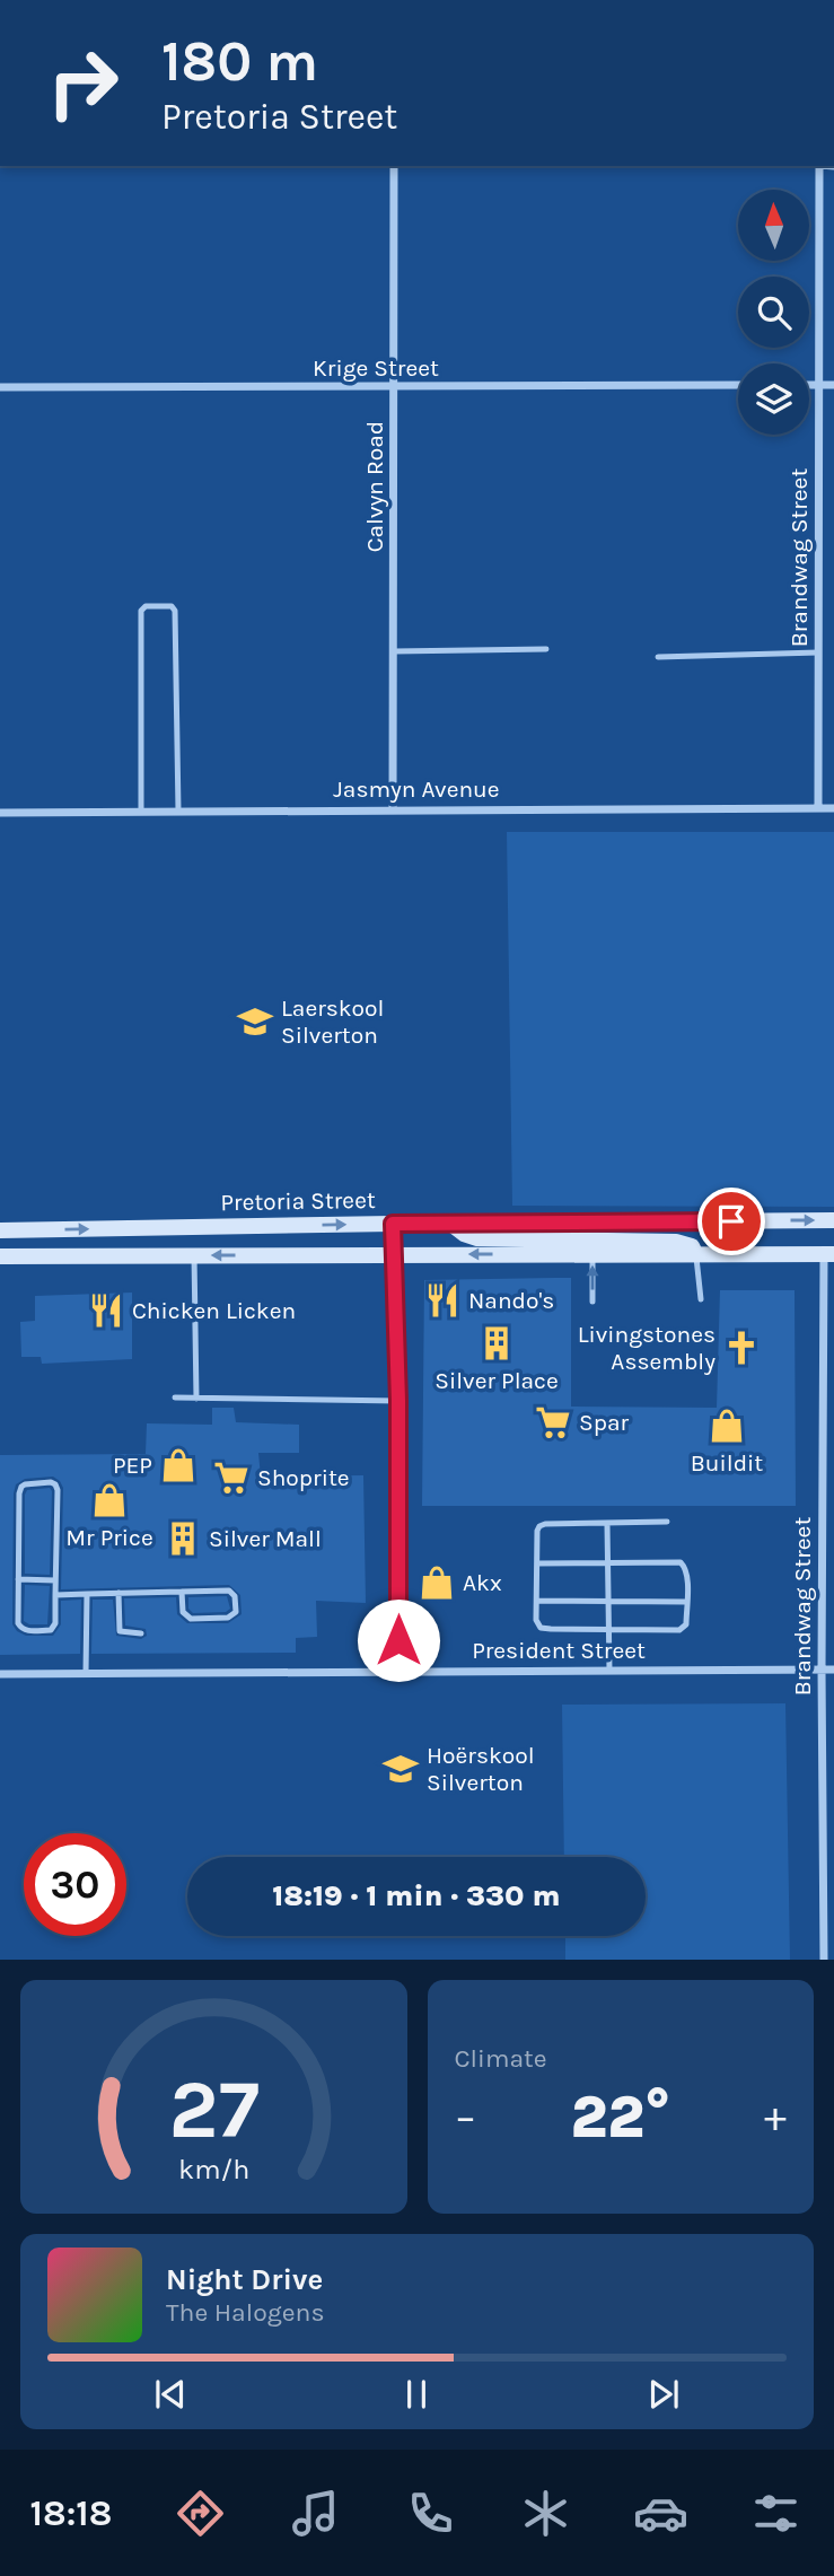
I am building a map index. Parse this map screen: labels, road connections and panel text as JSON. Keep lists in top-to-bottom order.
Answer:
{
  "streets": {
    "main road": ["Pretoria Street"],
    "street": [
      "Krige Street",
      "Calvyn Road",
      "Brandwag Street",
      "Jasmyn Avenue",
      "President Street"
    ]
  },
  "crossings": [
    ["Krige Street", "Calvyn Road"],
    ["Calvyn Road", "Jasmyn Avenue"],
    ["Brandwag Street", "Jasmyn Avenue"],
    ["Brandwag Street", "President Street"]
  ],
  "places": {
    "school or university": ["Laerskool Silverton", "Hoërskool Silverton"],
    "restaurant": ["Nando's", "Chicken Licken"],
    "building": ["Silver Place", "Silver Mall"],
    "church": ["Livingstones Assembly"],
    "supermarket": ["Spar", "Shoprite"],
    "shop": [
      "Buildit",
      "PEP",
      "Mr Price",
      "Akx"
    ]
  },
  "north": "top",
  "page": {
    "turn": ["180 m", "Pretoria Street"],
    "limit": "30",
    "trip": "18:19 · 1 min · 330 m",
    "tile": "Climate",
    "heat": ["−", "22°", "+"],
    "song": ["Night Drive", "The Halogens"],
    "tabs": "18:18",
    "gauge": ["27", "km/h"]
  }
}
